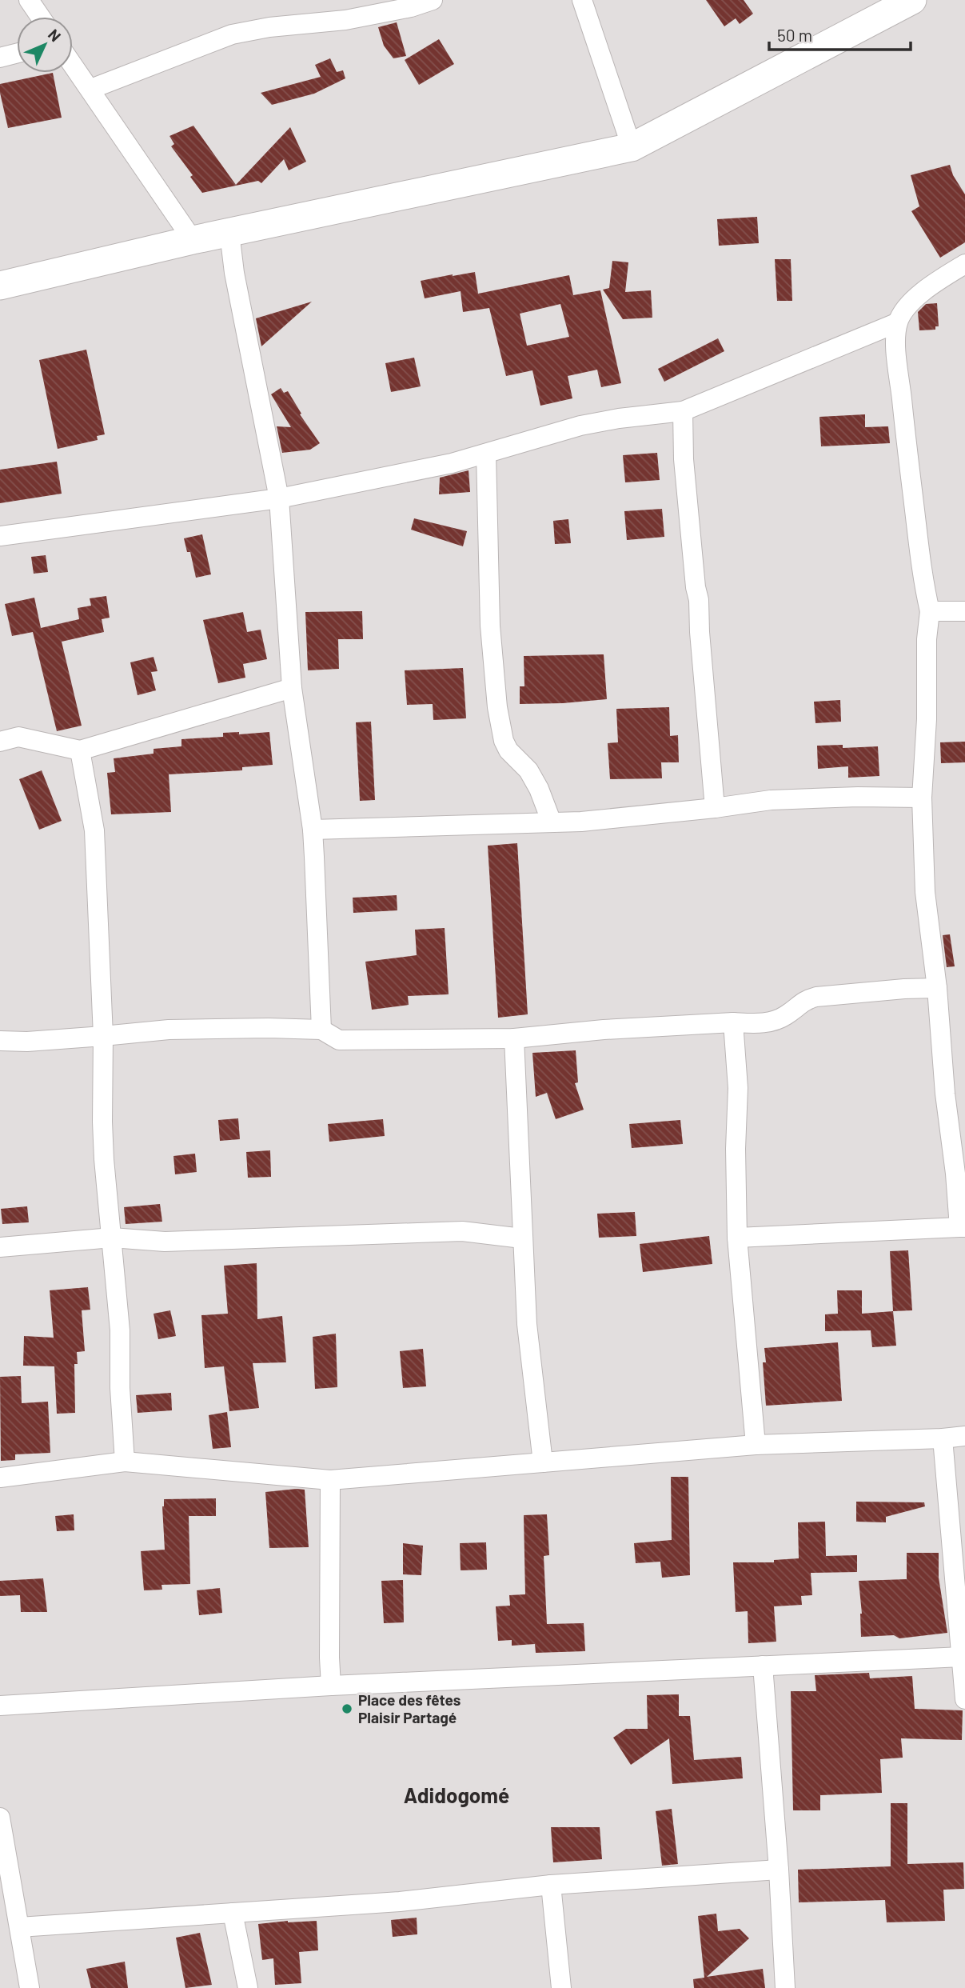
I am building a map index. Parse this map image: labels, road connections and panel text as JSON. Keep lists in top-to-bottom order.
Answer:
{
  "districts": ["Adidogomé"],
  "places": ["Place des fêtes Plaisir Partagé"],
  "scale_bar": "50 m",
  "north": "top right"
}
